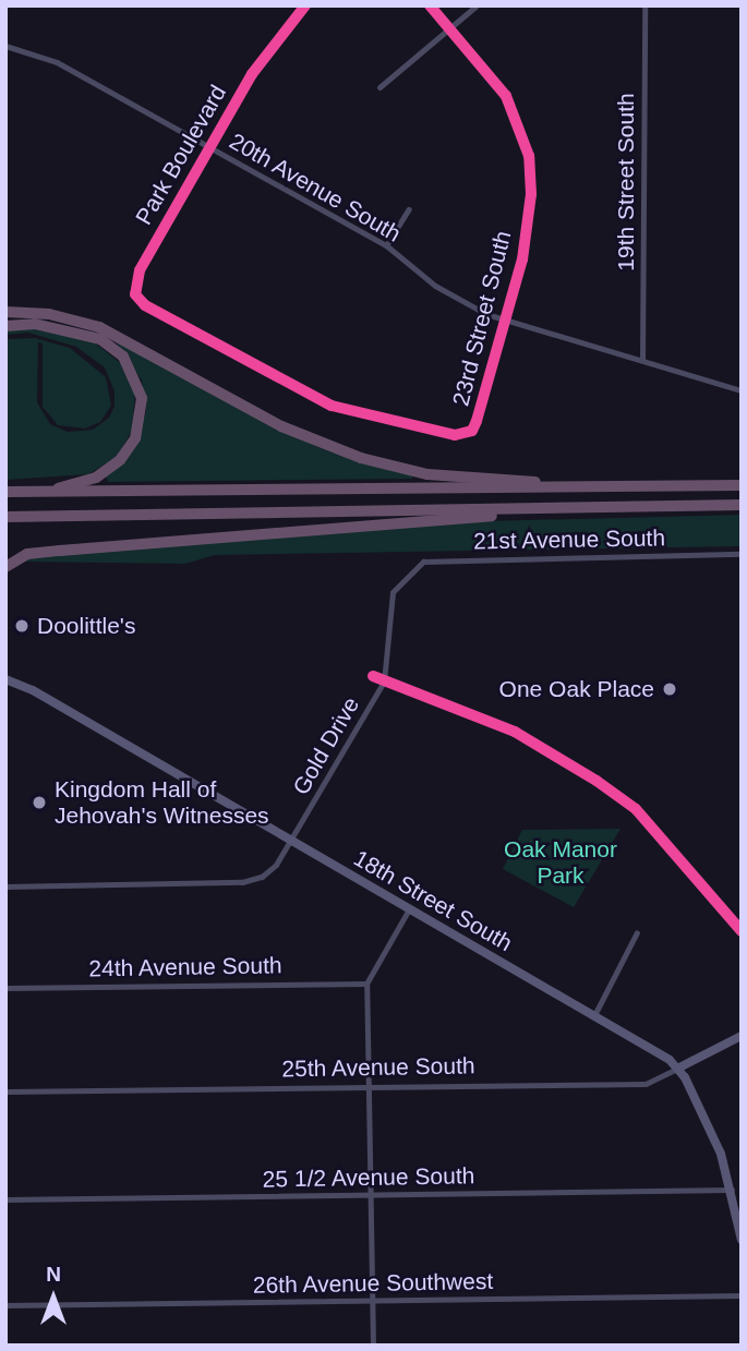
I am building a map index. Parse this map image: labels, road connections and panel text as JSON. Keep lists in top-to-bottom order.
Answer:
{
  "streets": {
    "street": [
      "Park Boulevard",
      "19th Street South",
      "20th Avenue South",
      "23rd Street South",
      "21st Avenue South",
      "Gold Drive",
      "18th Street South",
      "24th Avenue South",
      "25th Avenue South",
      "25 1/2 Avenue South",
      "26th Avenue Southwest"
    ]
  },
  "crossings": [
    ["Park Boulevard", "20th Avenue South"],
    ["Park Boulevard", "23rd Street South"],
    ["19th Street South", "20th Avenue South"],
    ["20th Avenue South", "23rd Street South"],
    ["21st Avenue South", "Gold Drive"],
    ["Gold Drive", "18th Street South"],
    ["18th Street South", "25th Avenue South"],
    ["18th Street South", "25 1/2 Avenue South"]
  ],
  "parks": ["Oak Manor Park"],
  "places": ["Doolittle's", "One Oak Place", "Kingdom Hall of Jehovah's Witnesses"],
  "north": "top"
}
